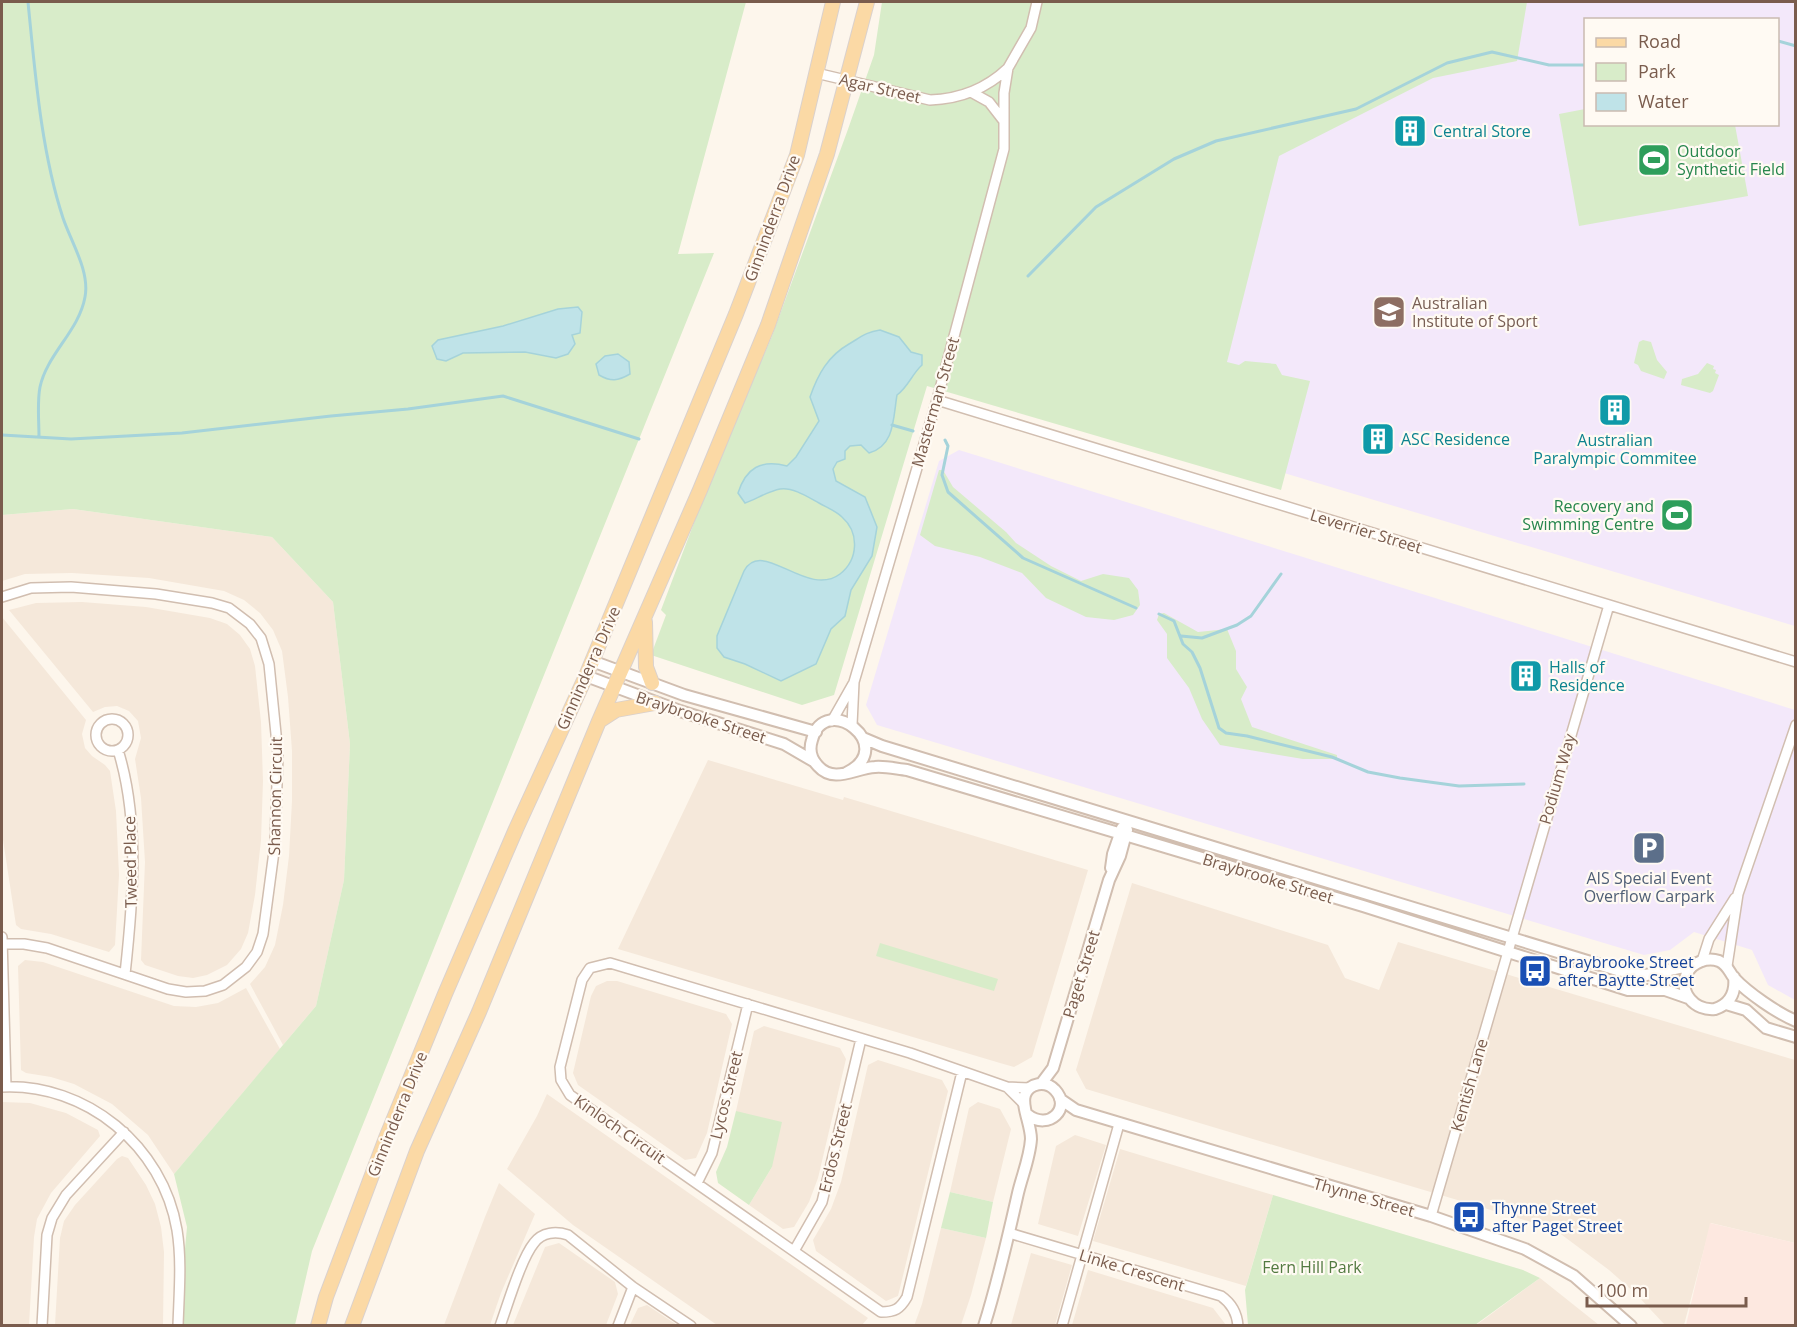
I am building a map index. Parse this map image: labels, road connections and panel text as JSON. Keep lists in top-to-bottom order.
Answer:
{
  "streets": {
    "main road": ["Ginninderra Drive"],
    "street": [
      "Agar Street",
      "Masterman Street",
      "Leverrier Street",
      "Braybrooke Street",
      "Podium Way",
      "Shannon Circuit",
      "Tweed Place",
      "Paget Street",
      "Kentish Lane",
      "Lycos Street",
      "Kinloch Circuit",
      "Erdos Street",
      "Thynne Street",
      "Linke Crescent"
    ]
  },
  "crossings": [
    ["Agar Street", "Ginninderra Drive"],
    ["Agar Street", "Masterman Street"],
    ["Ginninderra Drive", "Braybrooke Street"],
    ["Masterman Street", "Leverrier Street"],
    ["Masterman Street", "Braybrooke Street"],
    ["Leverrier Street", "Podium Way"],
    ["Braybrooke Street", "Podium Way"],
    ["Braybrooke Street", "Paget Street"],
    ["Braybrooke Street", "Kentish Lane"],
    ["Podium Way", "Kentish Lane"],
    ["Shannon Circuit", "Tweed Place"],
    ["Paget Street", "Kinloch Circuit"],
    ["Paget Street", "Thynne Street"],
    ["Kentish Lane", "Thynne Street"],
    ["Lycos Street", "Kinloch Circuit"],
    ["Kinloch Circuit", "Erdos Street"],
    ["Kinloch Circuit", "Thynne Street"]
  ],
  "parks": ["Fern Hill Park"],
  "places": {
    "building": [
      "Central Store",
      "Australian Paralympic Commitee",
      "ASC Residence",
      "Halls of Residence"
    ],
    "sports": ["Outdoor Synthetic Field", "Recovery and Swimming Centre"],
    "school or university": ["Australian Institute of Sport"],
    "parking": ["AIS Special Event Overflow Carpark"],
    "bus stop": ["Braybrooke Street after Baytte Street", "Thynne Street after Paget Street"]
  },
  "legend": ["Road", "Park", "Water"],
  "scale_bar": "100 m"
}
